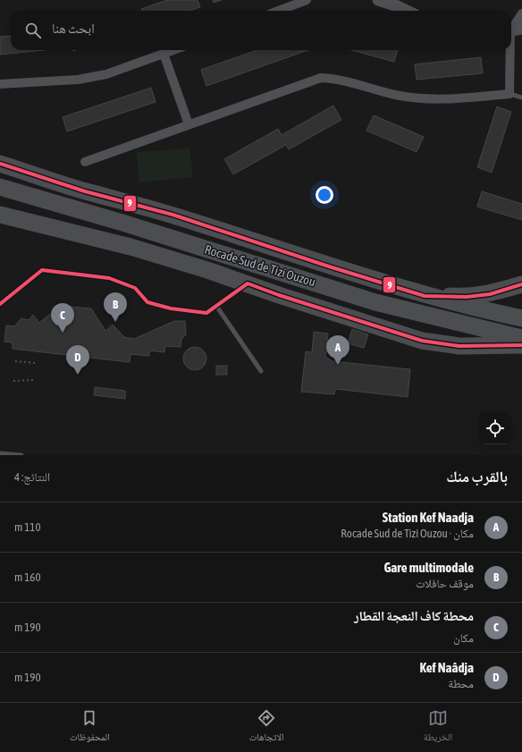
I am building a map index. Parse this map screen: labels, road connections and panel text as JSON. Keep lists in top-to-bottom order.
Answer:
{
  "streets": {
    "highway": ["Rocade Sud de Tizi Ouzou"]
  },
  "lines": ["transit line 9"],
  "page": {
    "search": "ابحث هنا",
    "pins": [
      "B",
      "C",
      "A",
      "D"
    ],
    "heading": ["بالقرب منك", "النتائج: 4"],
    "list": [
      {
        "mark": "A",
        "name": "Station Kef Naadja",
        "note": "مكان · Rocade Sud de Tizi Ouzou",
        "value": "110 m"
      },
      {
        "mark": "B",
        "name": "Gare multimodale",
        "note": "موقف حافلات",
        "value": "160 m"
      },
      {
        "mark": "C",
        "name": "محطة كاف النعجة القطار",
        "note": "مكان",
        "value": "190 m"
      },
      {
        "mark": "D",
        "name": "Kef Naâdja",
        "note": "محطة",
        "value": "190 m"
      }
    ],
    "nav": ["الخريطة", "الاتجاهات", "المحفوظات"]
  }
}
